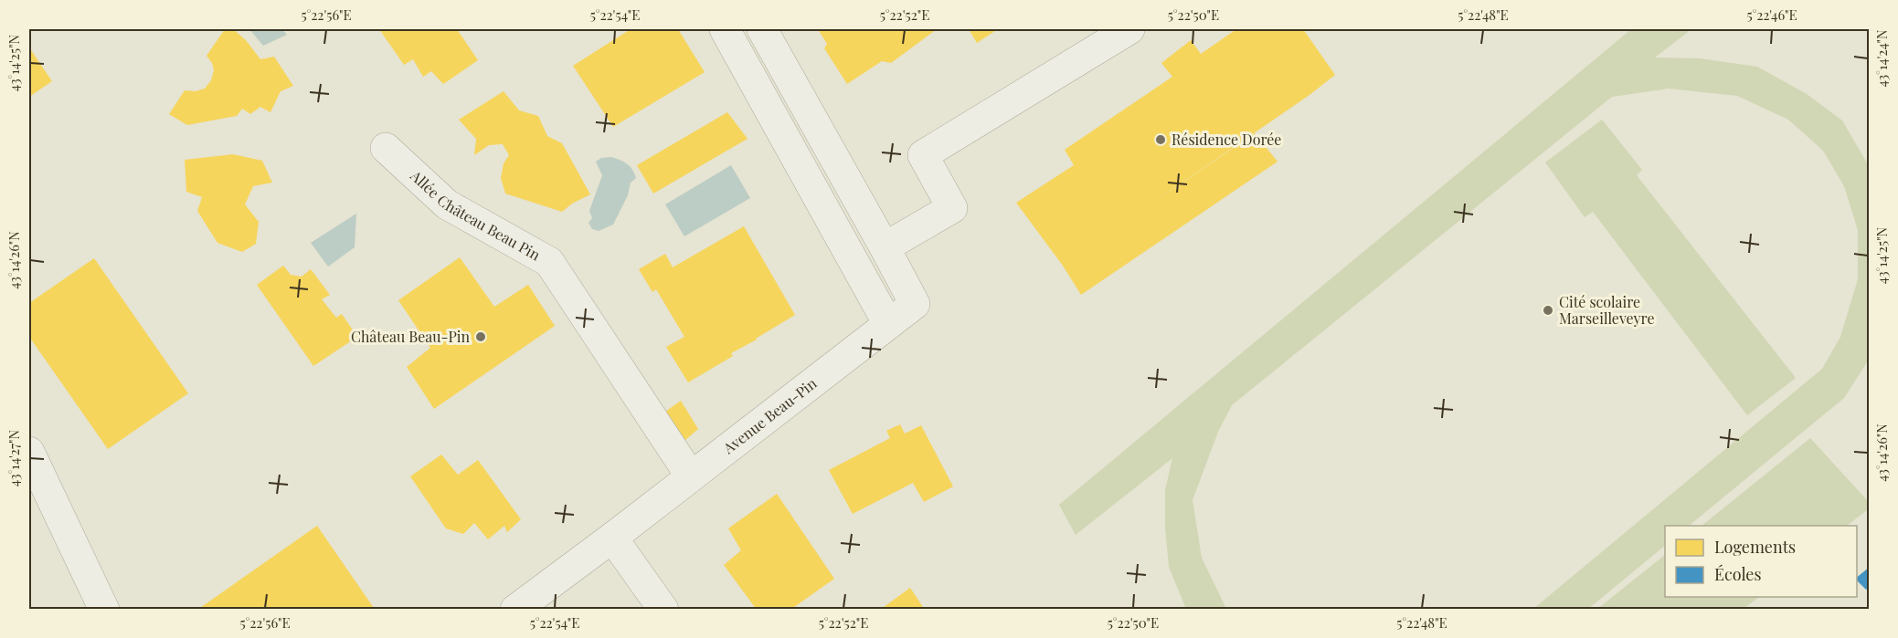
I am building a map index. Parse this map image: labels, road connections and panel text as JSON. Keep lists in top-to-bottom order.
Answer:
{
  "streets": {
    "street": ["Allée Château Beau Pin", "Avenue Beau-Pin"]
  },
  "crossings": [
    ["Allée Château Beau Pin", "Avenue Beau-Pin"]
  ],
  "places": ["Résidence Dorée", "Cité scolaire Marseilleveyre", "Château Beau-Pin"],
  "legend": ["Logements", "Écoles"],
  "coordinates": [
    "5°22'56\"E",
    "5°22'54\"E",
    "5°22'52\"E",
    "5°22'50\"E",
    "5°22'48\"E",
    "5°22'46\"E",
    "43°14'24\"N",
    "43°14'25\"N",
    "43°14'26\"N",
    "43°14'27\"N"
  ]
}
